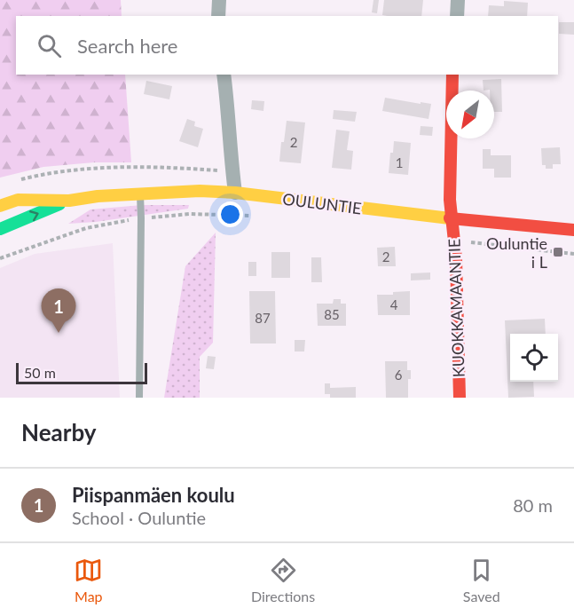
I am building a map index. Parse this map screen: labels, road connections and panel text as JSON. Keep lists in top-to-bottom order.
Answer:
{
  "streets": {
    "main road": ["OULUNTIE", "KUOKKAMAANTIE"]
  },
  "crossings": [
    ["OULUNTIE", "KUOKKAMAANTIE"]
  ],
  "places": {
    "transit": ["Ouluntie i L"]
  },
  "house_numbers": [
    "2",
    "1",
    "2",
    "4",
    "85",
    "87",
    "6"
  ],
  "scale_bar": "50 m",
  "north": "bottom left",
  "page": {
    "search": "Search here",
    "pins": "1",
    "scale": "50 m",
    "heading": "Nearby",
    "list": [
      {
        "mark": "1",
        "name": "Piispanmäen koulu",
        "note": "School · Ouluntie",
        "value": "80 m"
      }
    ],
    "nav": ["Map", "Directions", "Saved"]
  }
}
